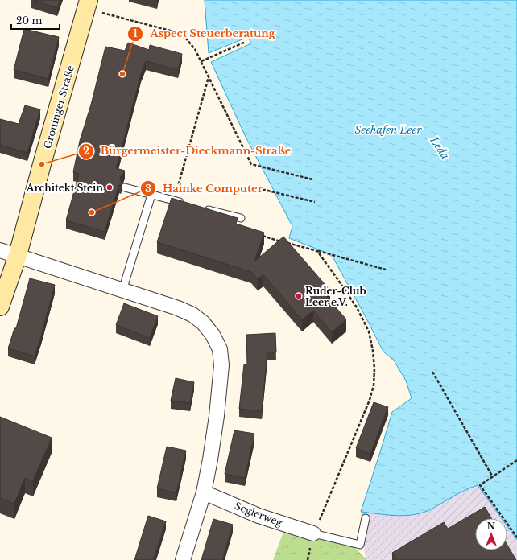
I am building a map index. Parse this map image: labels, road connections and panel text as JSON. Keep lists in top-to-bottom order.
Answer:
{
  "streets": {
    "street": ["Groninger Straße", "Seglerweg"]
  },
  "water": ["Seehafen Leer", "Leda"],
  "places": [
    "Aspect Steuerberatung",
    "Bürgermeister-Dieckmann-Straße",
    "Architekt Stein",
    "Hainke Computer",
    "Ruder-Club Leer e.V."
  ],
  "scale_bar": "20 m",
  "north": "top"
}
